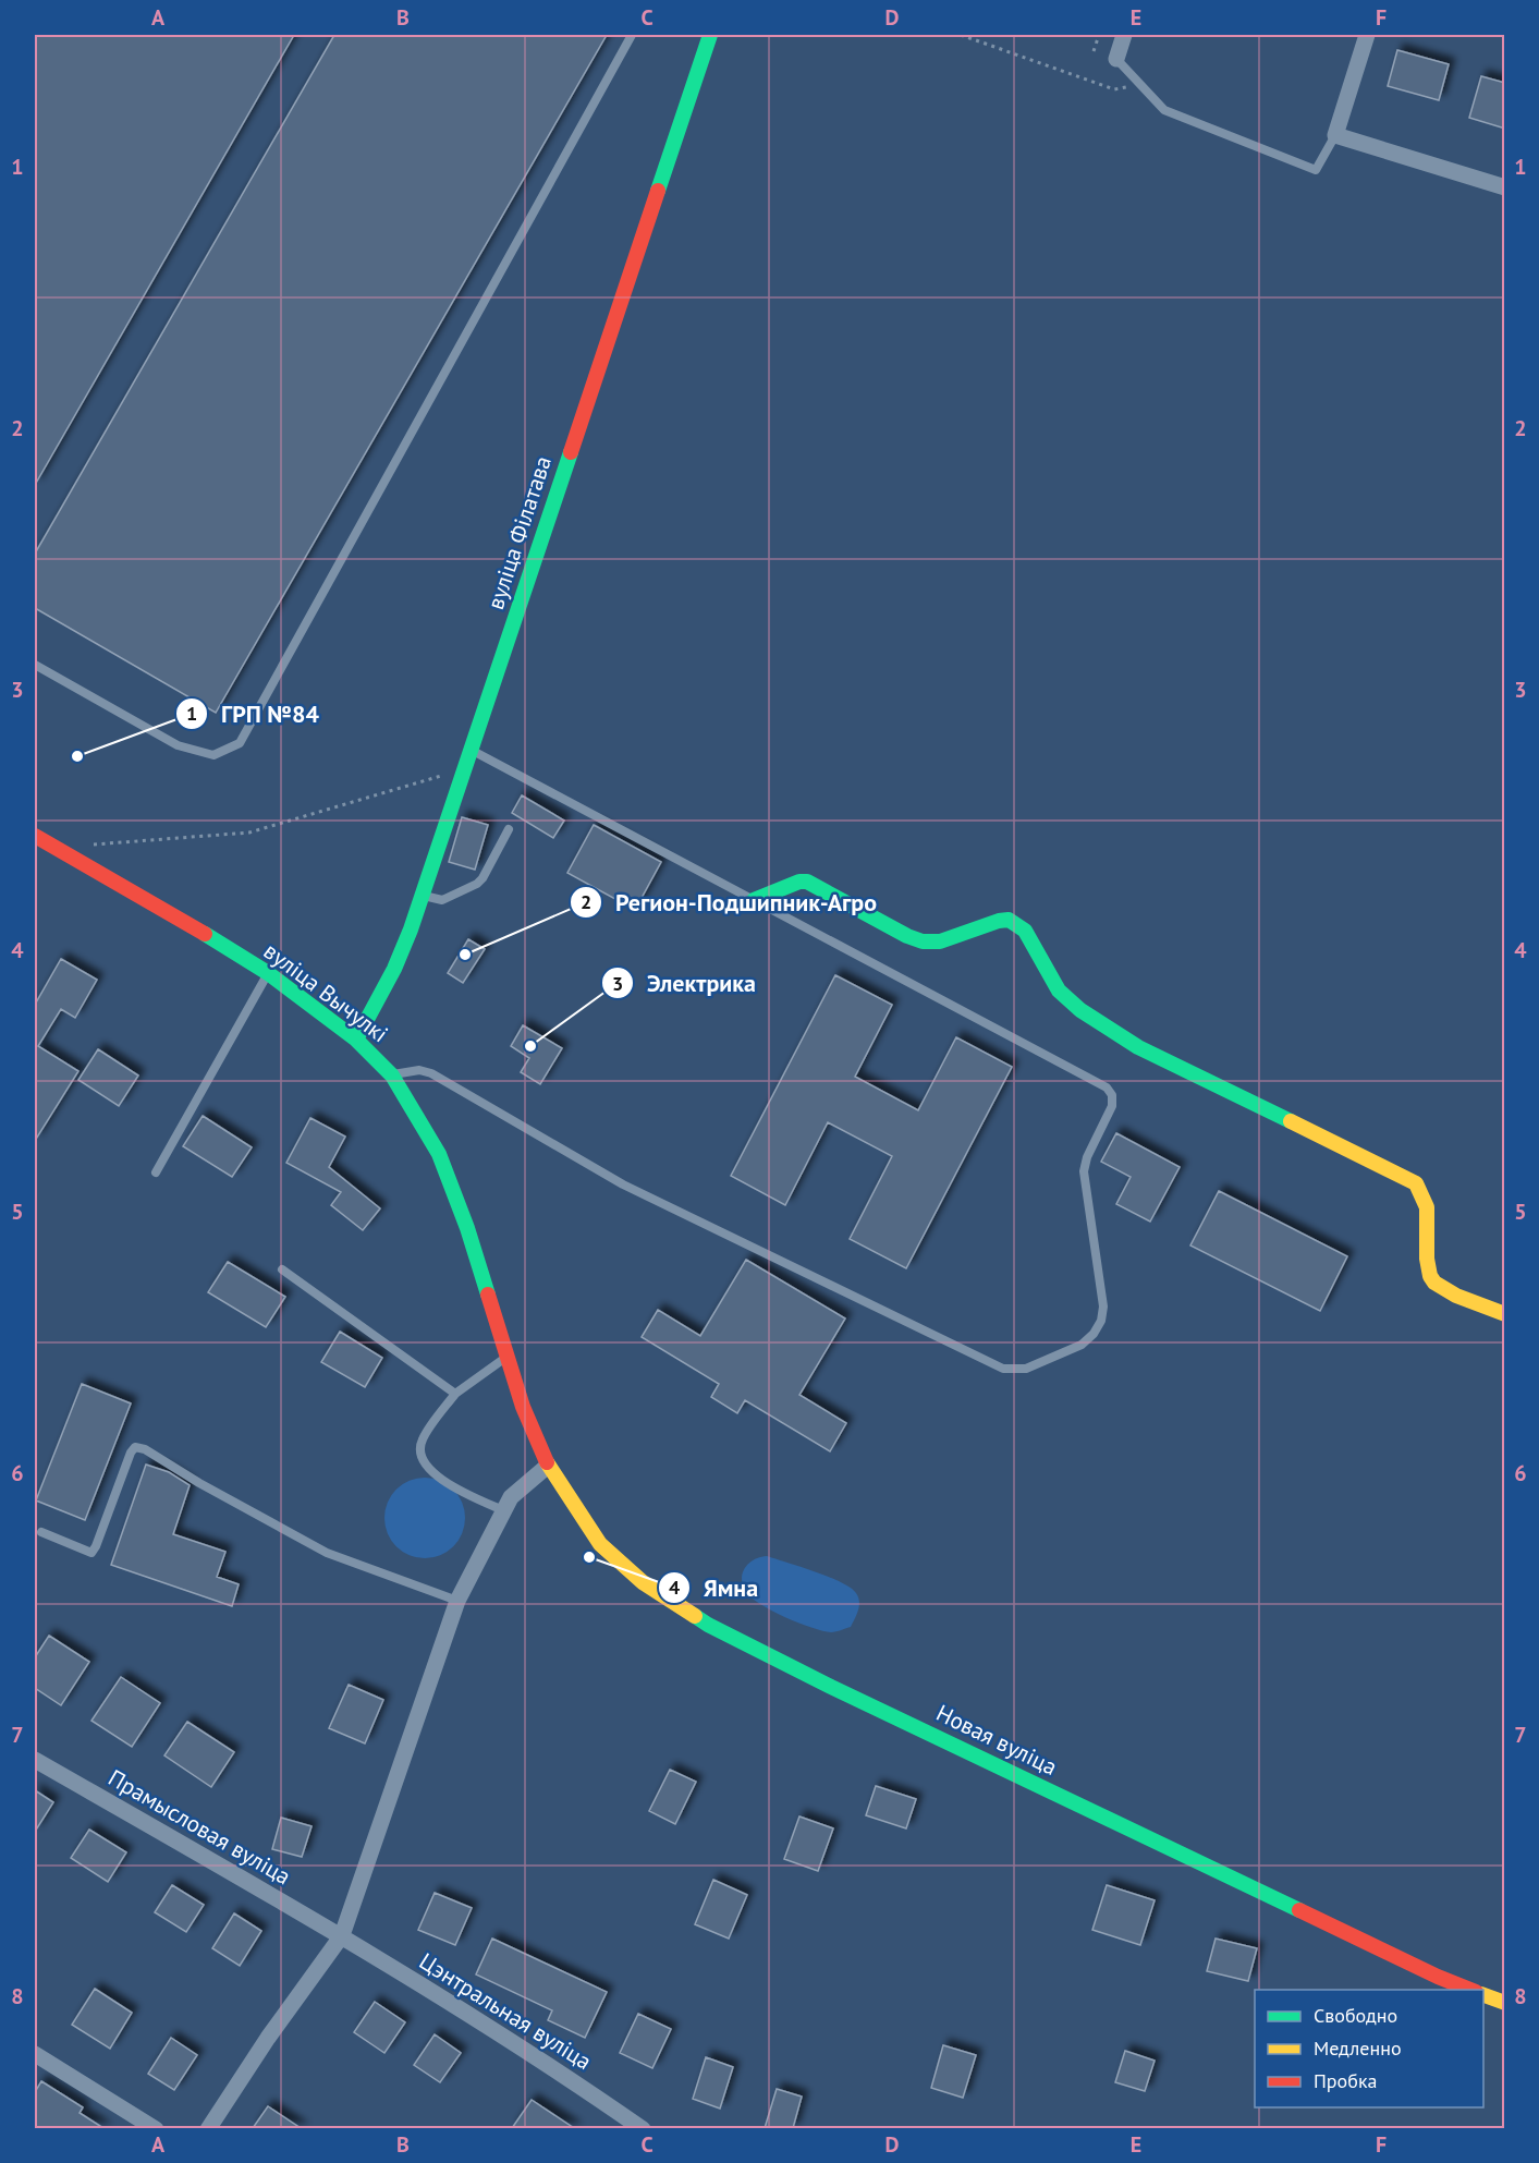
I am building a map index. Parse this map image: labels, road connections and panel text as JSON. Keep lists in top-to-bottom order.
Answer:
{
  "streets": {
    "street": [
      "вуліца Філатава",
      "вуліца Вычулкі",
      "Новая вуліца",
      "Прамысловая вуліца",
      "Цэнтральная вуліца"
    ]
  },
  "crossings": [
    ["вуліца Філатава", "вуліца Вычулкі"],
    ["вуліца Вычулкі", "Новая вуліца"],
    ["Прамысловая вуліца", "Цэнтральная вуліца"]
  ],
  "places": [
    "ГРП №84",
    "Регион-Подшипник-Агро",
    "Электрика",
    "Ямна"
  ],
  "legend": ["Свободно", "Медленно", "Пробка"],
  "grid": {
    "columns": [
      "A",
      "B",
      "C",
      "D",
      "E",
      "F"
    ],
    "rows": [
      "1",
      "2",
      "3",
      "4",
      "5",
      "6",
      "7",
      "8"
    ]
  }
}
